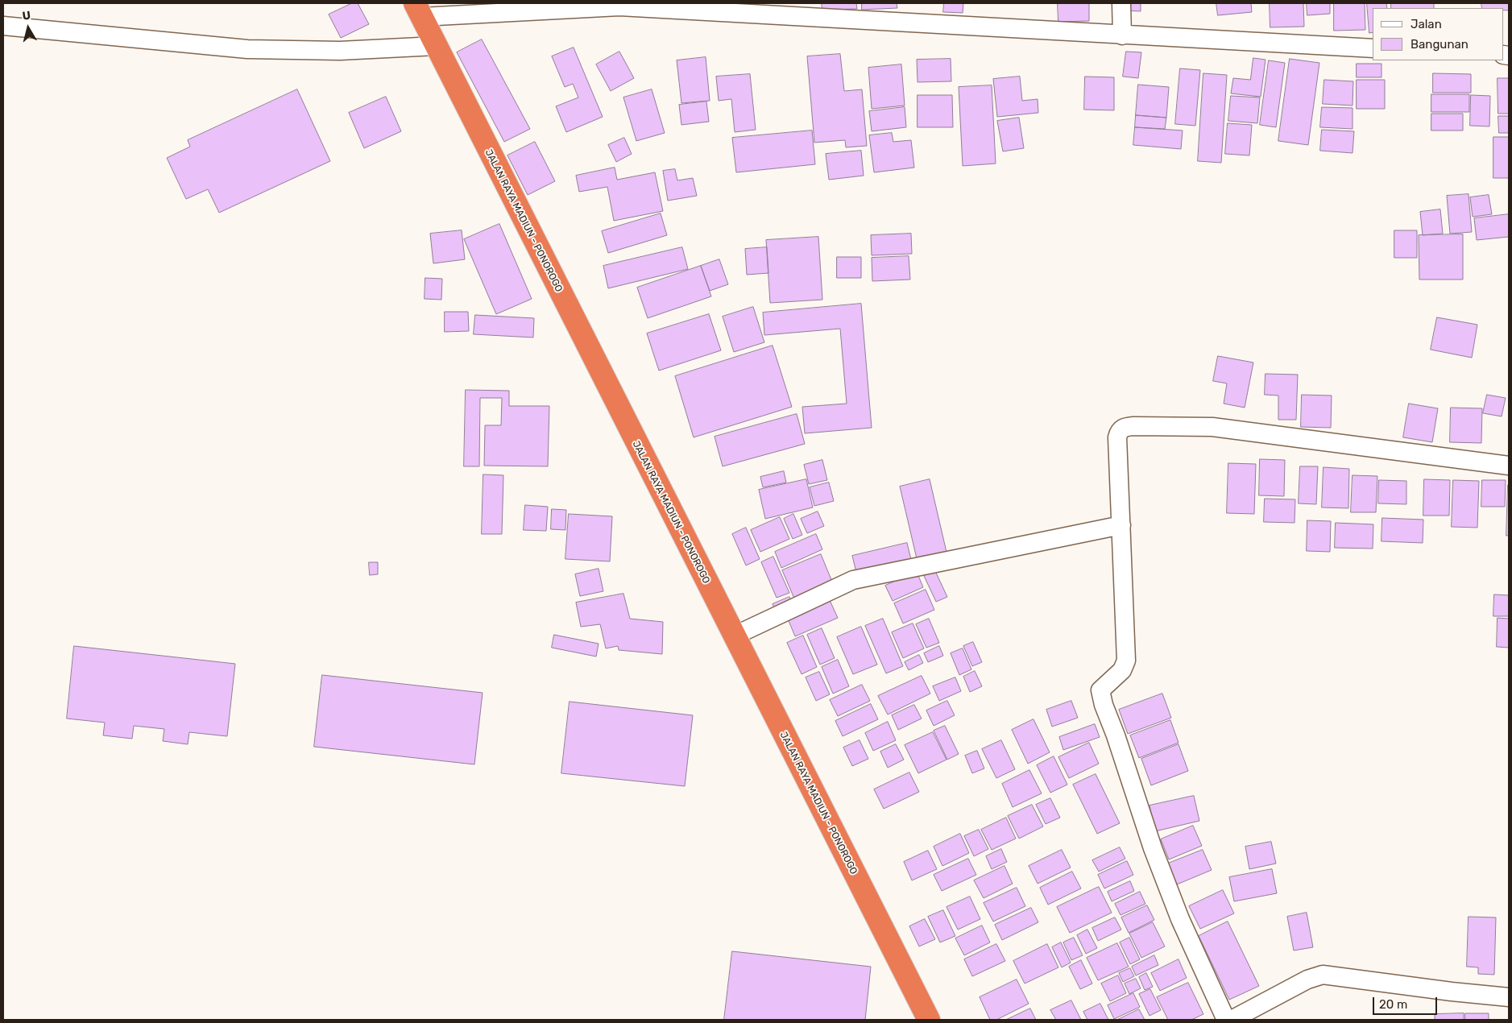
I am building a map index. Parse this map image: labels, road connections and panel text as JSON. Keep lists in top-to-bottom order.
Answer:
{
  "streets": {
    "highway": ["JALAN RAYA MADIUN - PONOROGO"]
  },
  "legend": ["Jalan", "Bangunan"],
  "scale_bar": "20 m",
  "north": "top"
}
